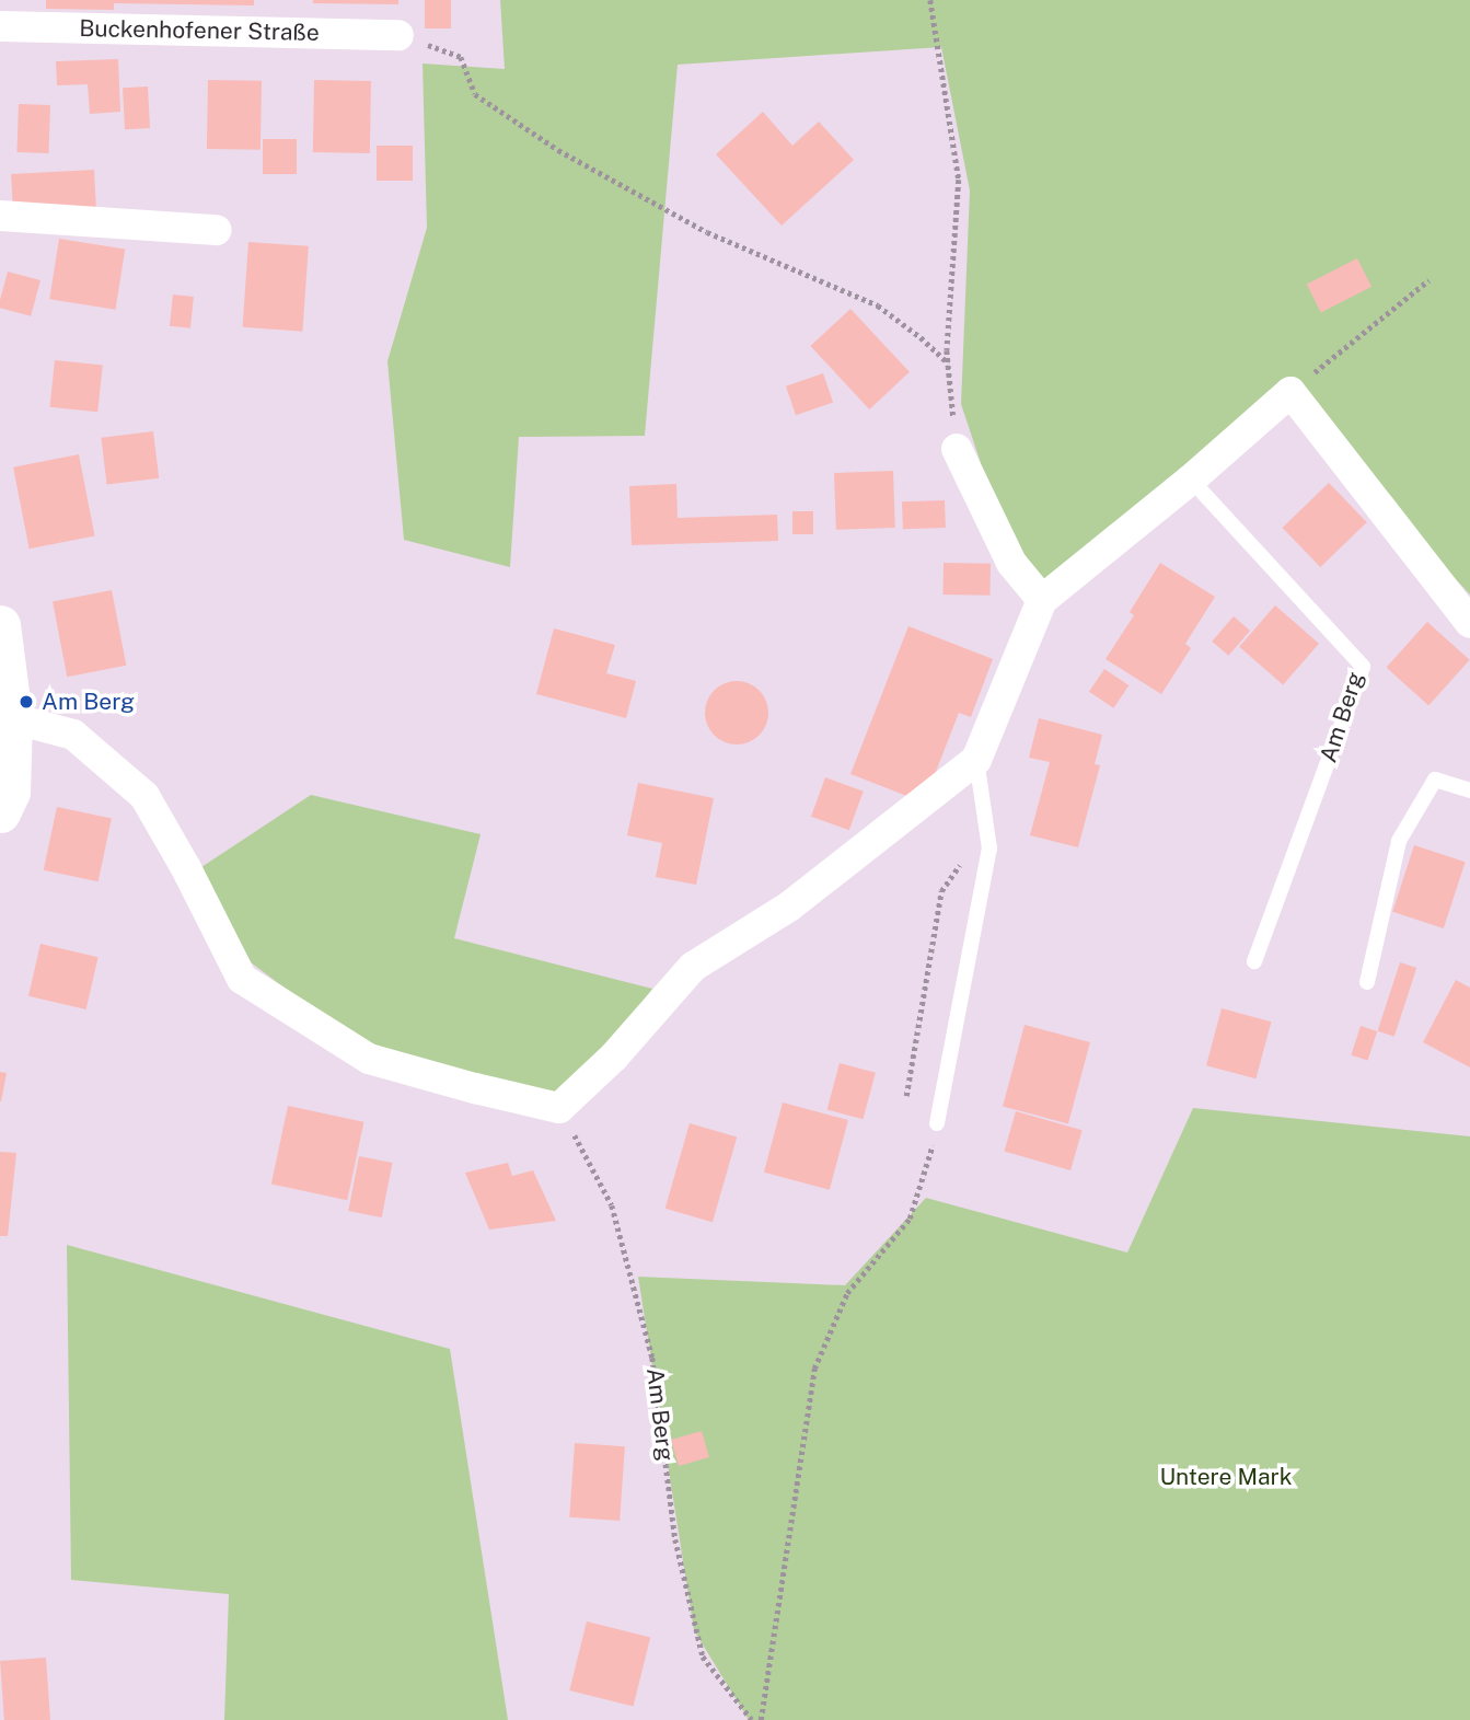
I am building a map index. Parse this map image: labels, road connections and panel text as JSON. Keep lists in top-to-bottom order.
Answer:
{
  "streets": {
    "street": ["Buckenhofener Straße"],
    "lane": ["Am Berg"]
  },
  "parks": ["Untere Mark"],
  "places": ["Am Berg"]
}
